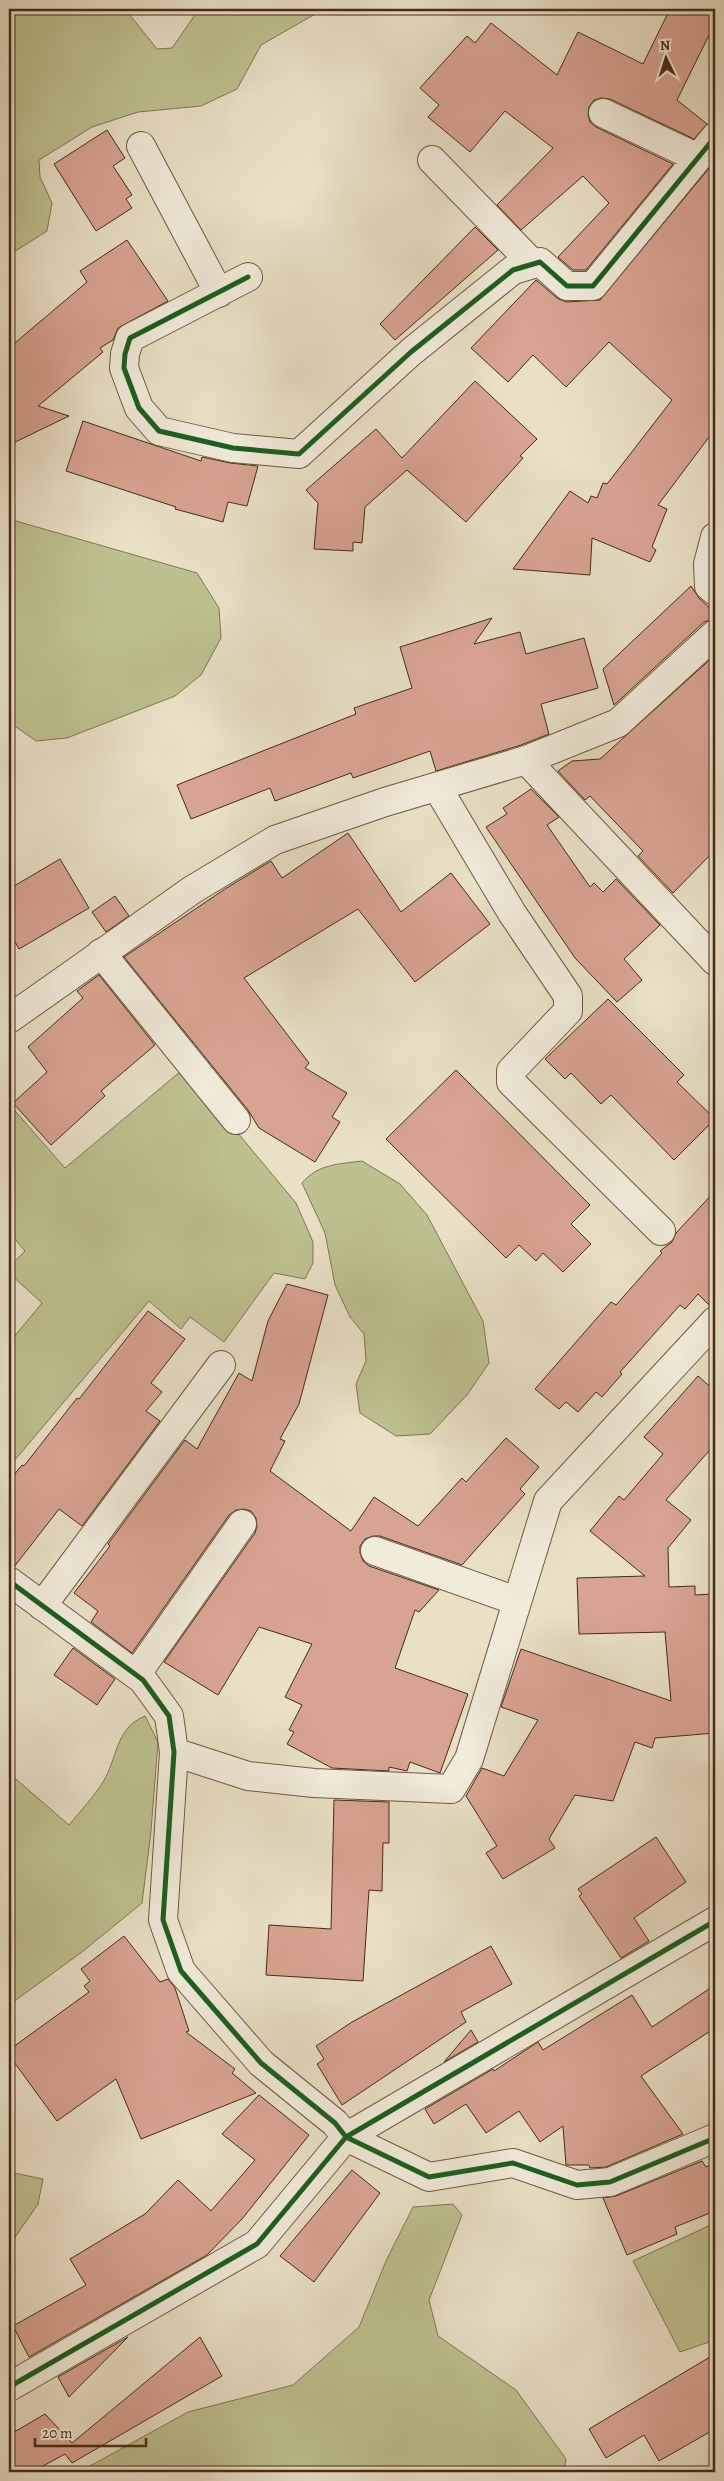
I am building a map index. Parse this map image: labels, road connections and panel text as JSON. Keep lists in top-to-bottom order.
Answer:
{
  "scale_bar": "20 m",
  "north": "top"
}
